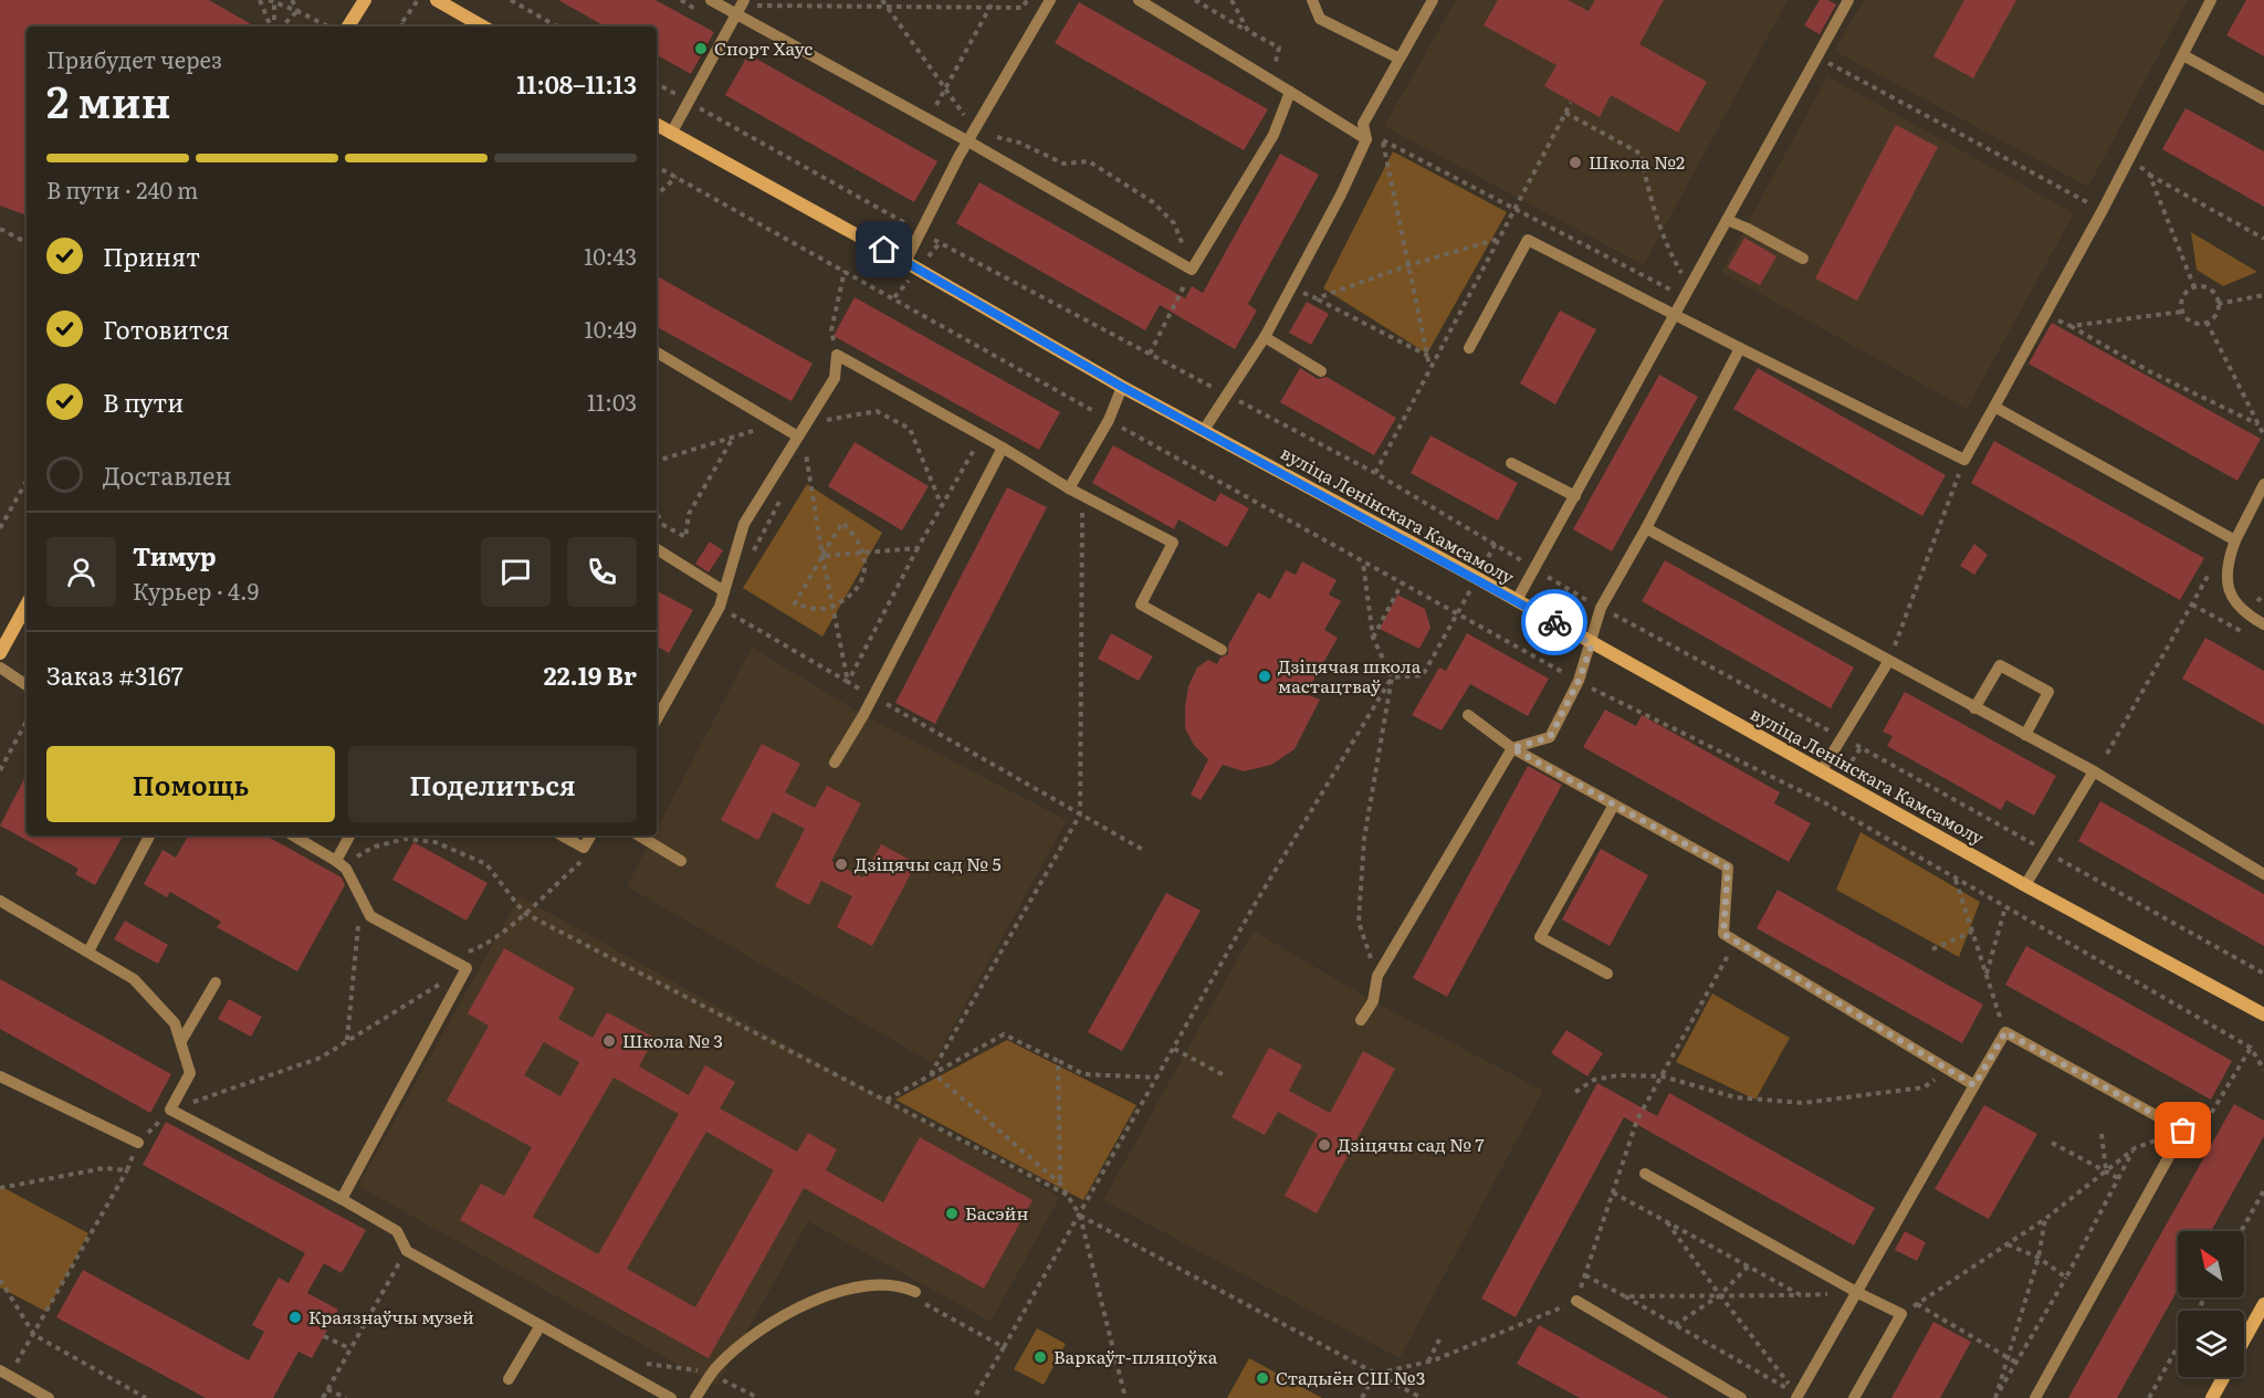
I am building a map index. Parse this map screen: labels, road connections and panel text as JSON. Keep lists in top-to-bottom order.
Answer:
{
  "streets": {
    "main road": ["вуліца Ленінскага Камсамолу"]
  },
  "places": [
    "Спорт Хаус",
    "Школа №2",
    "Дзіцячая школа мастацтваў",
    "Дзіцячы сад № 5",
    "Школа № 3",
    "Дзіцячы сад № 7",
    "Басэйн",
    "Краязнаўчы музей",
    "Варкаўт-пляцоўка",
    "Стадыён СШ №3"
  ],
  "north": "top left",
  "page": {
    "heading": ["2 мин", "Прибудет через", "11:08–11:13"],
    "panel": [
      "Тимур",
      "Курьер · 4.9",
      "Заказ #3167",
      "22.19 Br"
    ],
    "bar": "В пути · 240 m",
    "list": [
      ["Принят", "10:43"],
      ["Готовится", "10:49"],
      ["В пути", "11:03"],
      "Доставлен"
    ],
    "buttons": ["Помощь", "Поделиться"]
  }
}
